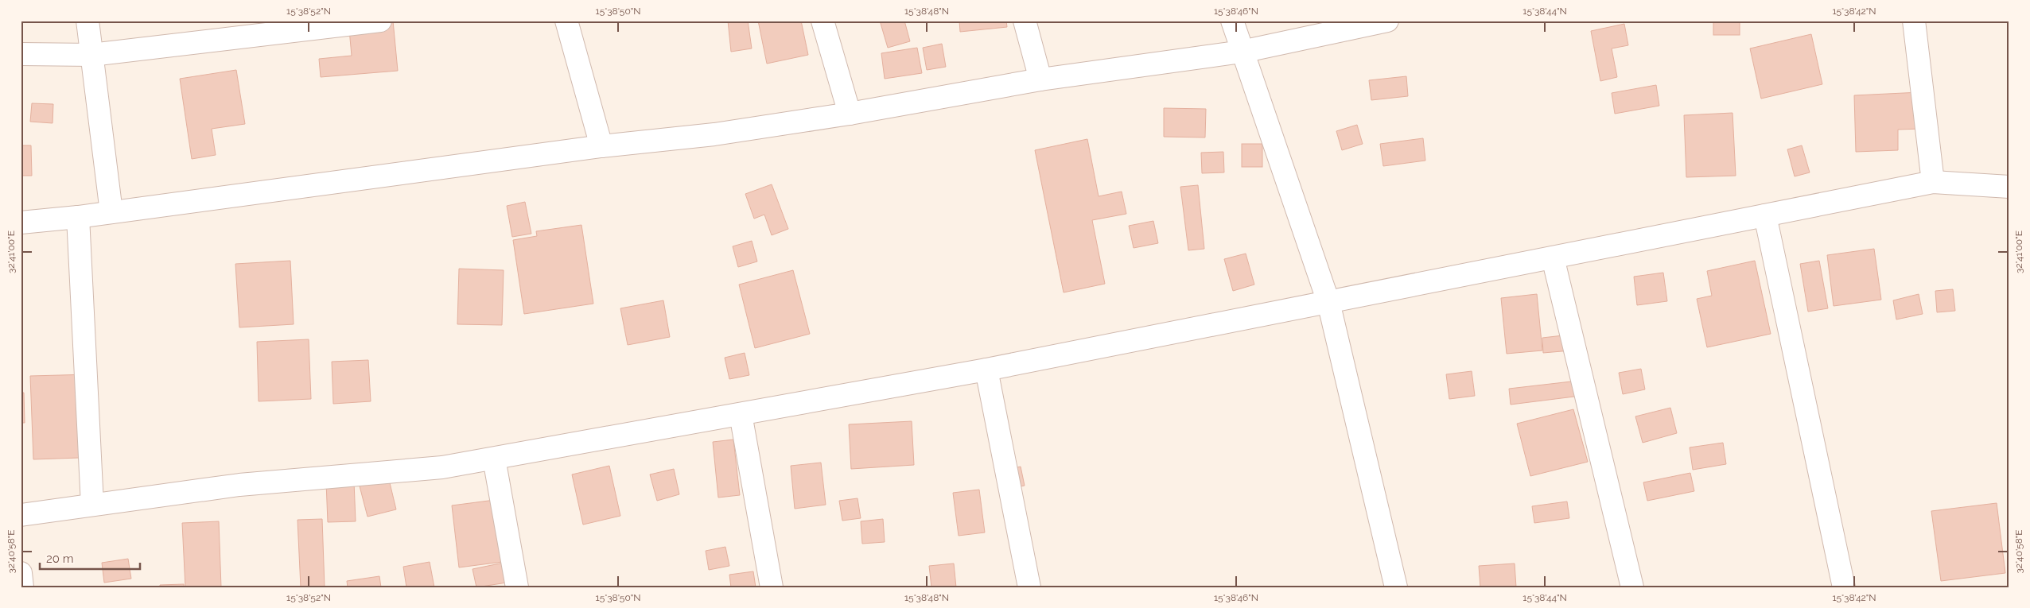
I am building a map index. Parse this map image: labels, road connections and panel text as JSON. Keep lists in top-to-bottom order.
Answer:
{
  "scale_bar": "20 m",
  "coordinates": [
    "15°38'52\"N",
    "15°38'50\"N",
    "15°38'48\"N",
    "15°38'46\"N",
    "15°38'44\"N",
    "15°38'42\"N",
    "32°41'00\"E",
    "32°40'58\"E"
  ]
}
